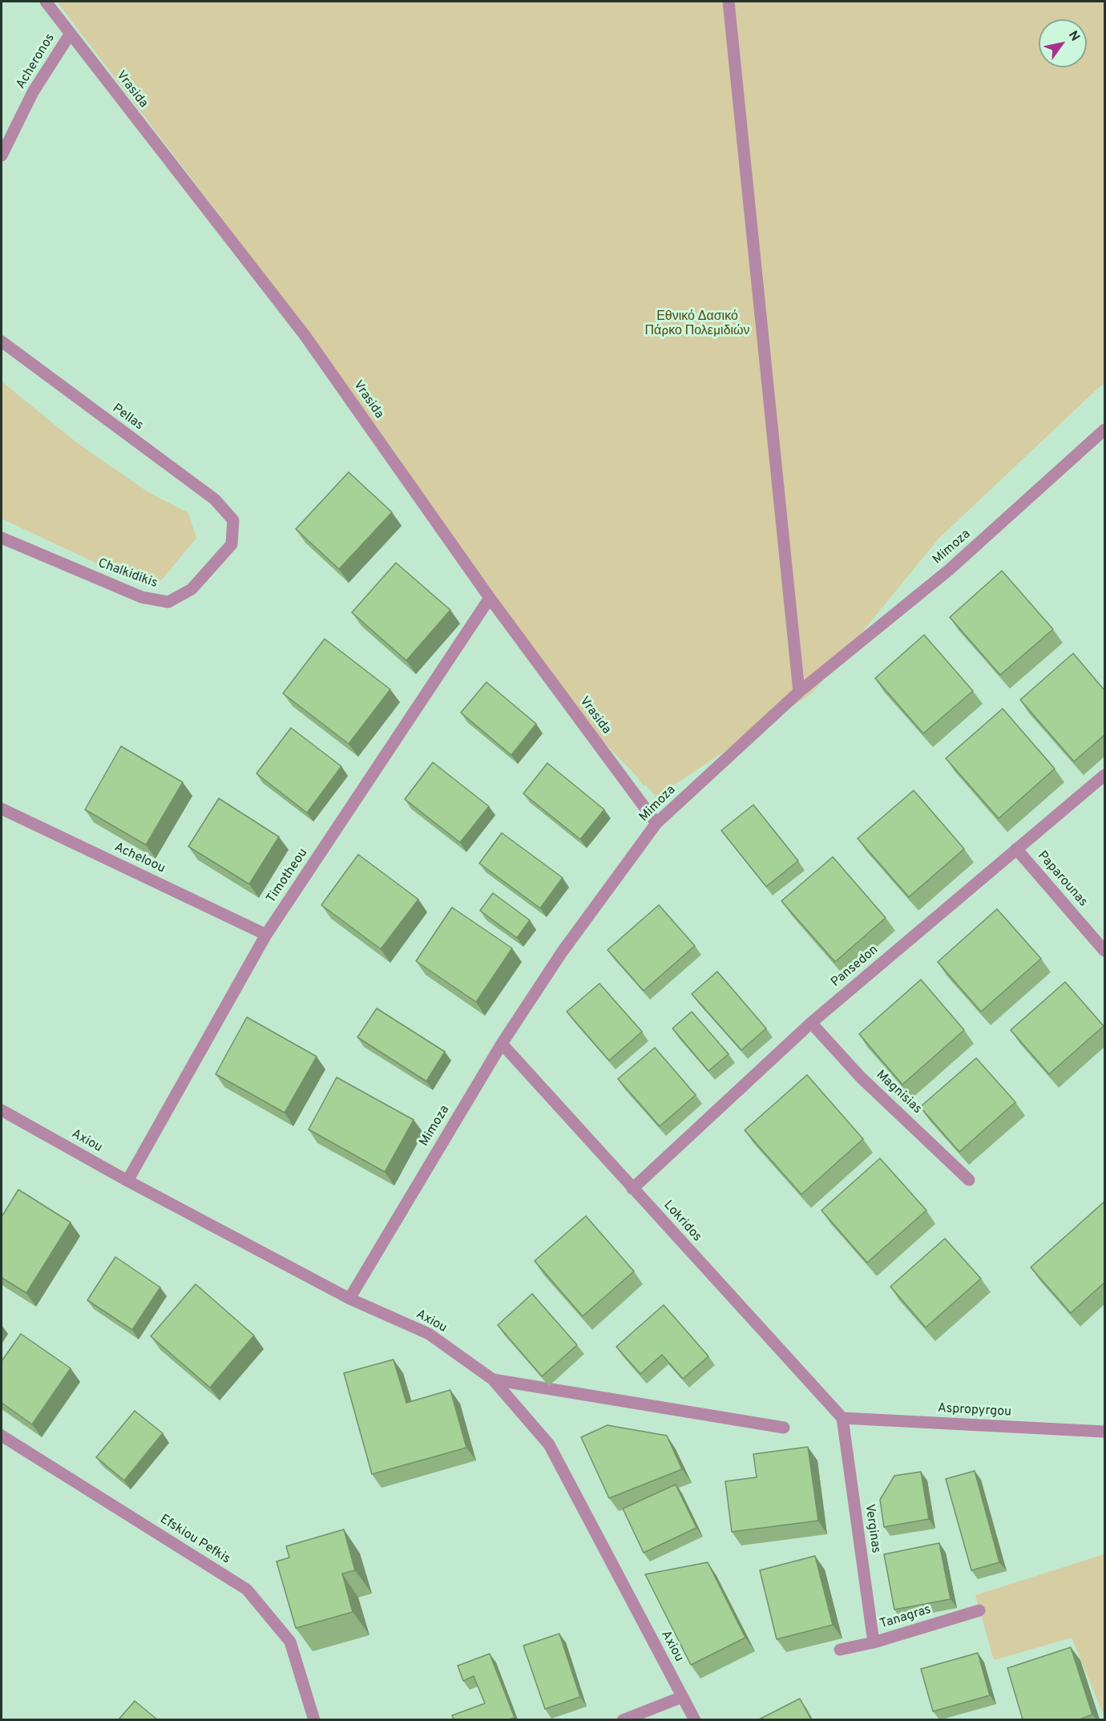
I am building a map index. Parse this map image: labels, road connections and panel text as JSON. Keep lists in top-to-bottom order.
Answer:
{
  "streets": {
    "street": [
      "Acheronos",
      "Vrasida",
      "Pellas",
      "Mimoza",
      "Chalkidikis",
      "Acheloou",
      "Timotheou",
      "Paparounas",
      "Pansedon",
      "Magnisias",
      "Axiou",
      "Lokridos",
      "Aspropyrgou",
      "Verginas",
      "Efskiou Pefkis",
      "Tanagras"
    ]
  },
  "crossings": [
    ["Acheronos", "Vrasida"],
    ["Vrasida", "Mimoza"],
    ["Vrasida", "Timotheou"],
    ["Pellas", "Chalkidikis"],
    ["Mimoza", "Axiou"],
    ["Mimoza", "Lokridos"],
    ["Acheloou", "Timotheou"],
    ["Timotheou", "Axiou"],
    ["Paparounas", "Pansedon"],
    ["Pansedon", "Magnisias"],
    ["Pansedon", "Lokridos"],
    ["Lokridos", "Aspropyrgou"],
    ["Lokridos", "Verginas"],
    ["Aspropyrgou", "Verginas"],
    ["Verginas", "Tanagras"]
  ],
  "parks": ["Εθνικό Δασικό Πάρκο Πολεμιδιών"],
  "north": "top right"
}
